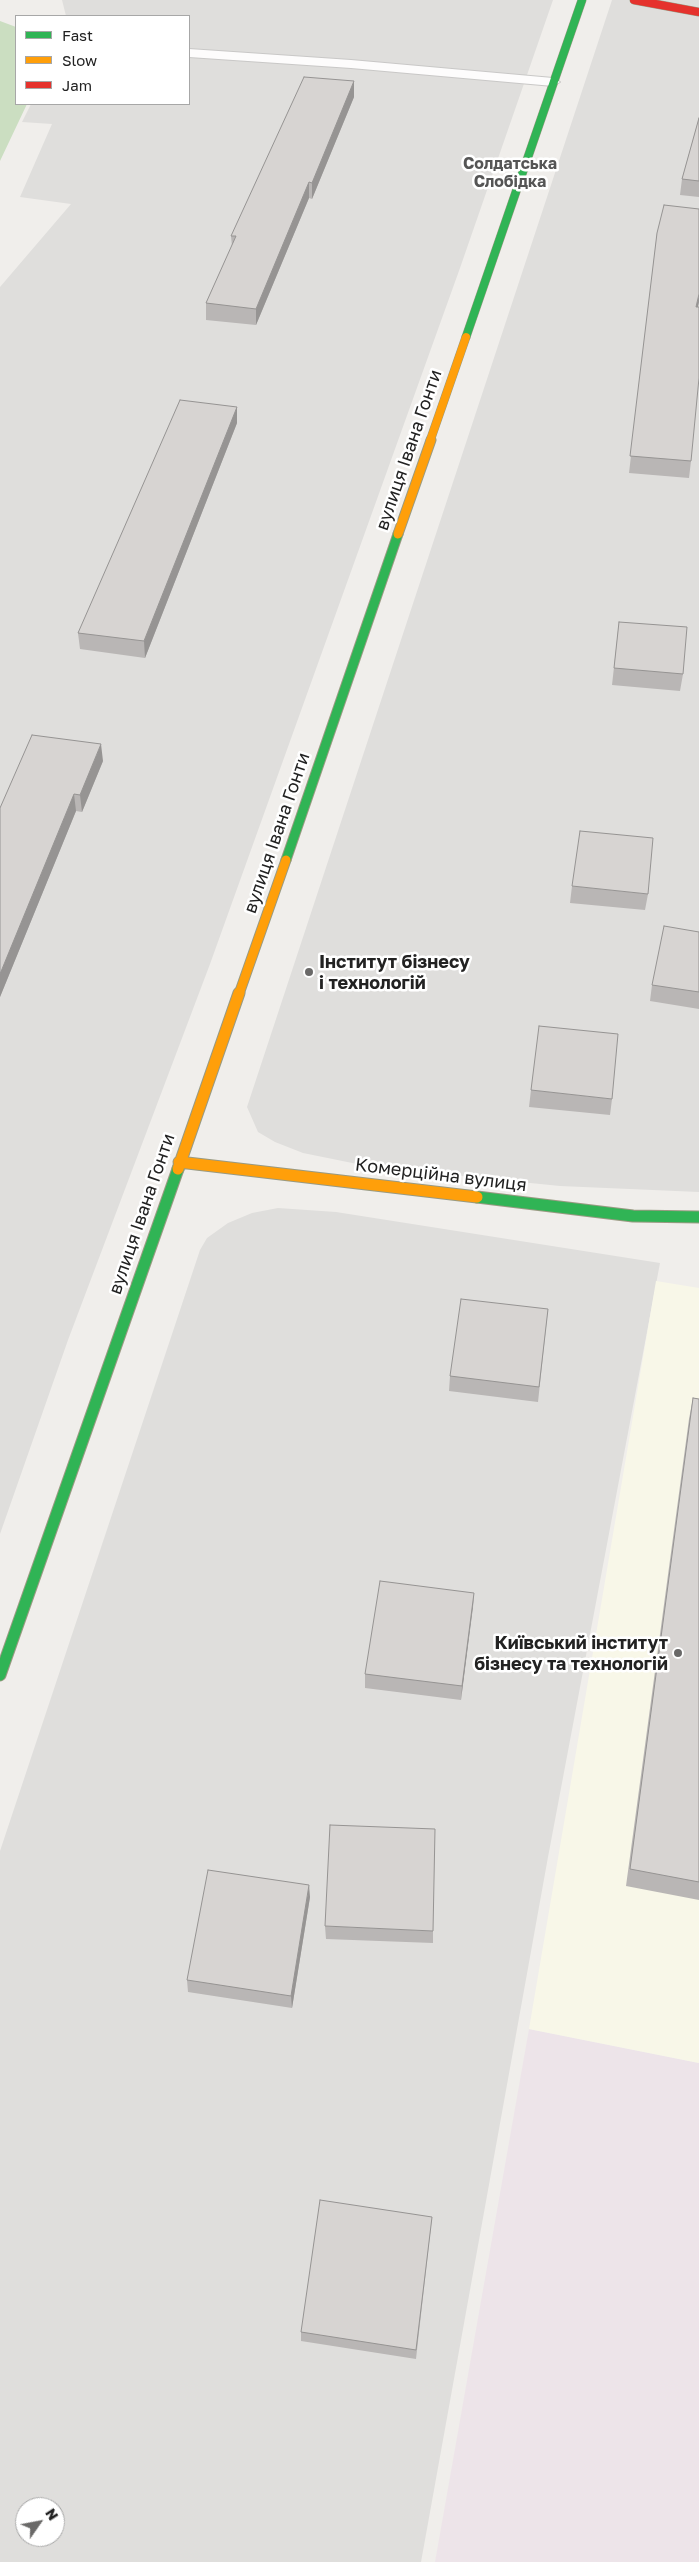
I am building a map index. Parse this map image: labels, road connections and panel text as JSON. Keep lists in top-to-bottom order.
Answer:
{
  "streets": {
    "street": ["вулиця Івана Гонти", "Комерційна вулиця"]
  },
  "crossings": [
    ["вулиця Івана Гонти", "Комерційна вулиця"]
  ],
  "districts": ["Солдатська Слобідка"],
  "places": ["Інститут бізнесу і технологій", "Київський інститут бізнесу та технологій"],
  "legend": ["Fast", "Slow", "Jam"],
  "north": "top right"
}
